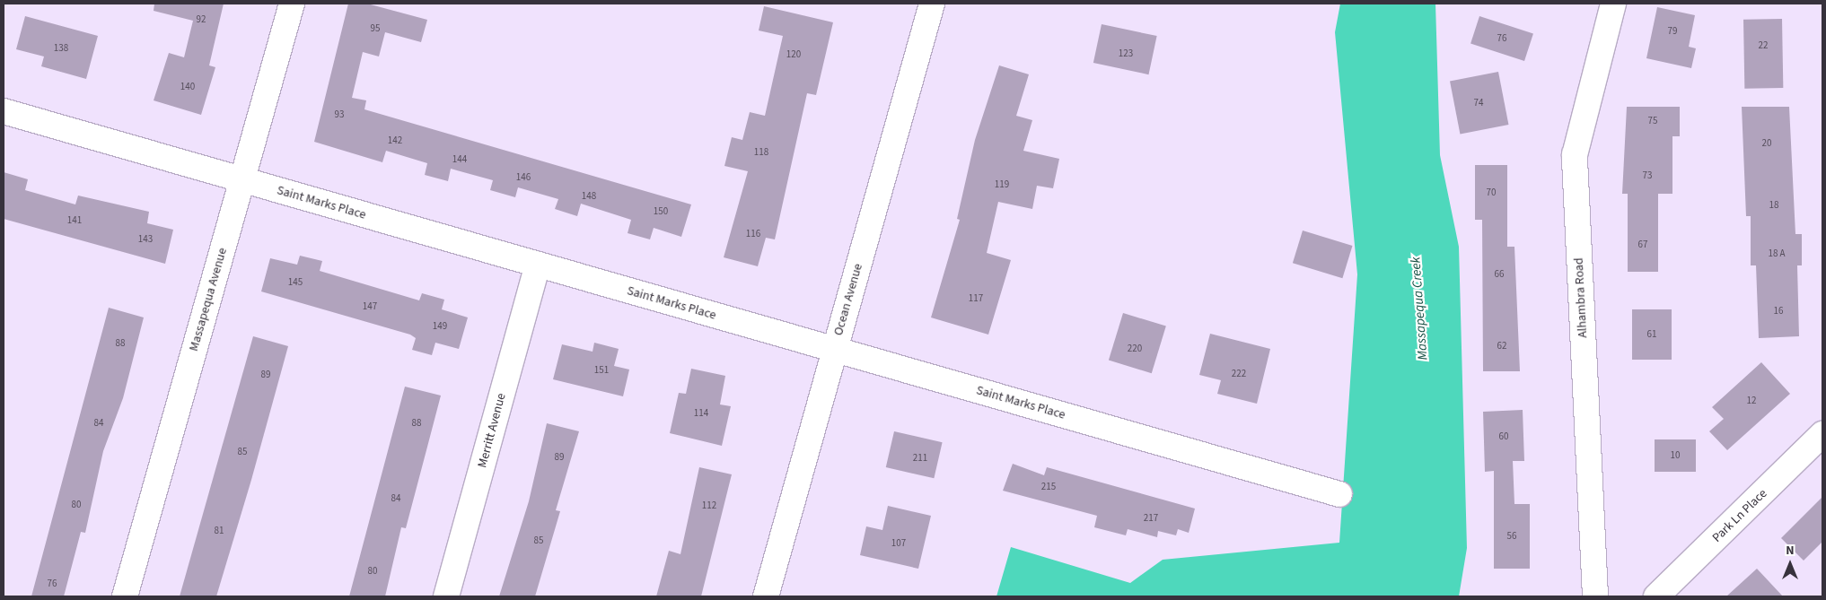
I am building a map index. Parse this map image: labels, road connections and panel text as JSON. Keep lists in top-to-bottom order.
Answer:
{
  "streets": {
    "street": [
      "Saint Marks Place",
      "Alhambra Road",
      "Massapequa Avenue",
      "Ocean Avenue",
      "Merritt Avenue",
      "Park Ln Place"
    ]
  },
  "crossings": [
    ["Saint Marks Place", "Massapequa Avenue"],
    ["Saint Marks Place", "Ocean Avenue"],
    ["Saint Marks Place", "Merritt Avenue"]
  ],
  "water": ["Massapequa Creek"],
  "house_numbers": [
    "92",
    "95",
    "79",
    "76",
    "22",
    "138",
    "123",
    "120",
    "140",
    "74",
    "93",
    "75",
    "142",
    "20",
    "118",
    "144",
    "73",
    "146",
    "119",
    "70",
    "148",
    "18",
    "150",
    "141",
    "116",
    "143",
    "67",
    "18 A",
    "66",
    "145",
    "117",
    "147",
    "16",
    "149",
    "61",
    "88",
    "62",
    "220",
    "151",
    "222",
    "89",
    "12",
    "114",
    "84",
    "88",
    "60",
    "85",
    "10",
    "89",
    "211",
    "215",
    "84",
    "80",
    "112",
    "217",
    "81",
    "56",
    "85",
    "107",
    "80",
    "76"
  ],
  "north": "top"
}
